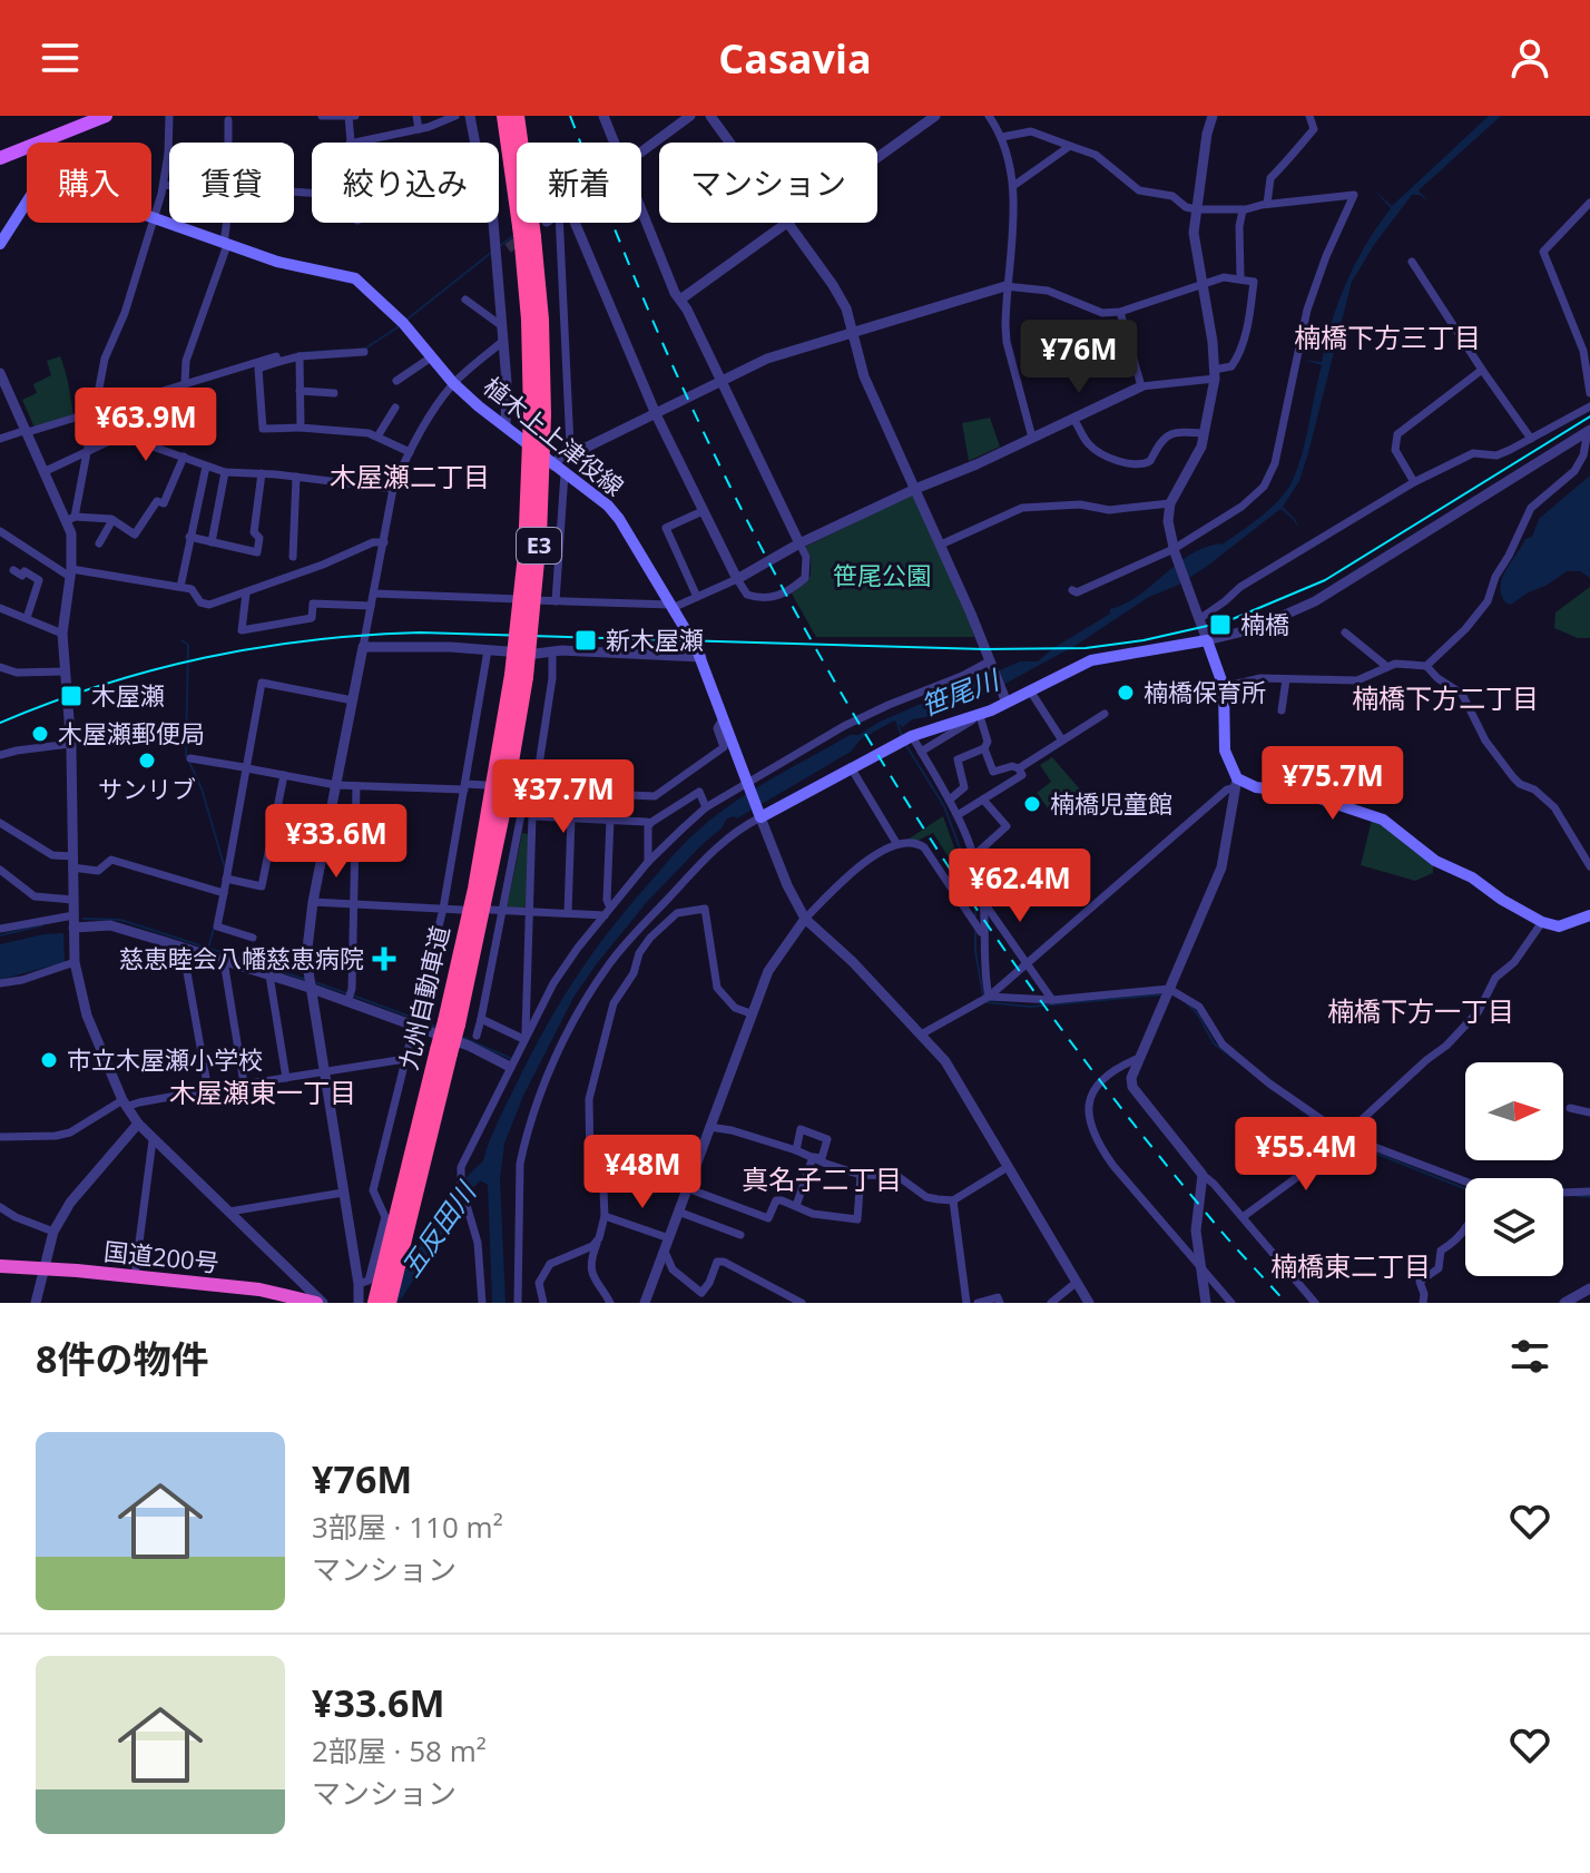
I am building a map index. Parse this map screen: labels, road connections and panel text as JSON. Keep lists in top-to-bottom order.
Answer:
{
  "streets": {
    "highway": ["E3", "九州自動車道", "国道200号"],
    "main road": ["植木上上津役線"]
  },
  "districts": [
    "楠橋下方三丁目",
    "木屋瀬二丁目",
    "楠橋下方二丁目",
    "楠橋下方一丁目",
    "木屋瀬東一丁目",
    "真名子二丁目",
    "楠橋東二丁目"
  ],
  "water": ["笹尾川", "五反田川"],
  "parks": ["笹尾公園"],
  "places": {
    "transit": ["楠橋", "新木屋瀬", "木屋瀬"],
    "other": [
      "楠橋保育所",
      "木屋瀬郵便局",
      "サンリブ",
      "楠橋児童館",
      "市立木屋瀬小学校"
    ],
    "health": ["慈恵睦会八幡慈恵病院"]
  },
  "north": "right",
  "page": {
    "header": "Casavia",
    "chip": [
      "購入",
      "賃貸",
      "絞り込み",
      "新着",
      "マンション"
    ],
    "price": [
      "¥76M",
      "¥63.9M",
      "¥75.7M",
      "¥37.7M",
      "¥33.6M",
      "¥62.4M",
      "¥55.4M",
      "¥48M"
    ],
    "heading": "8件の物件",
    "list": [
      {
        "name": "¥76M",
        "note": "3部屋 · 110 m² · マンション"
      },
      {
        "name": "¥33.6M",
        "note": "2部屋 · 58 m² · マンション"
      }
    ]
  }
}
